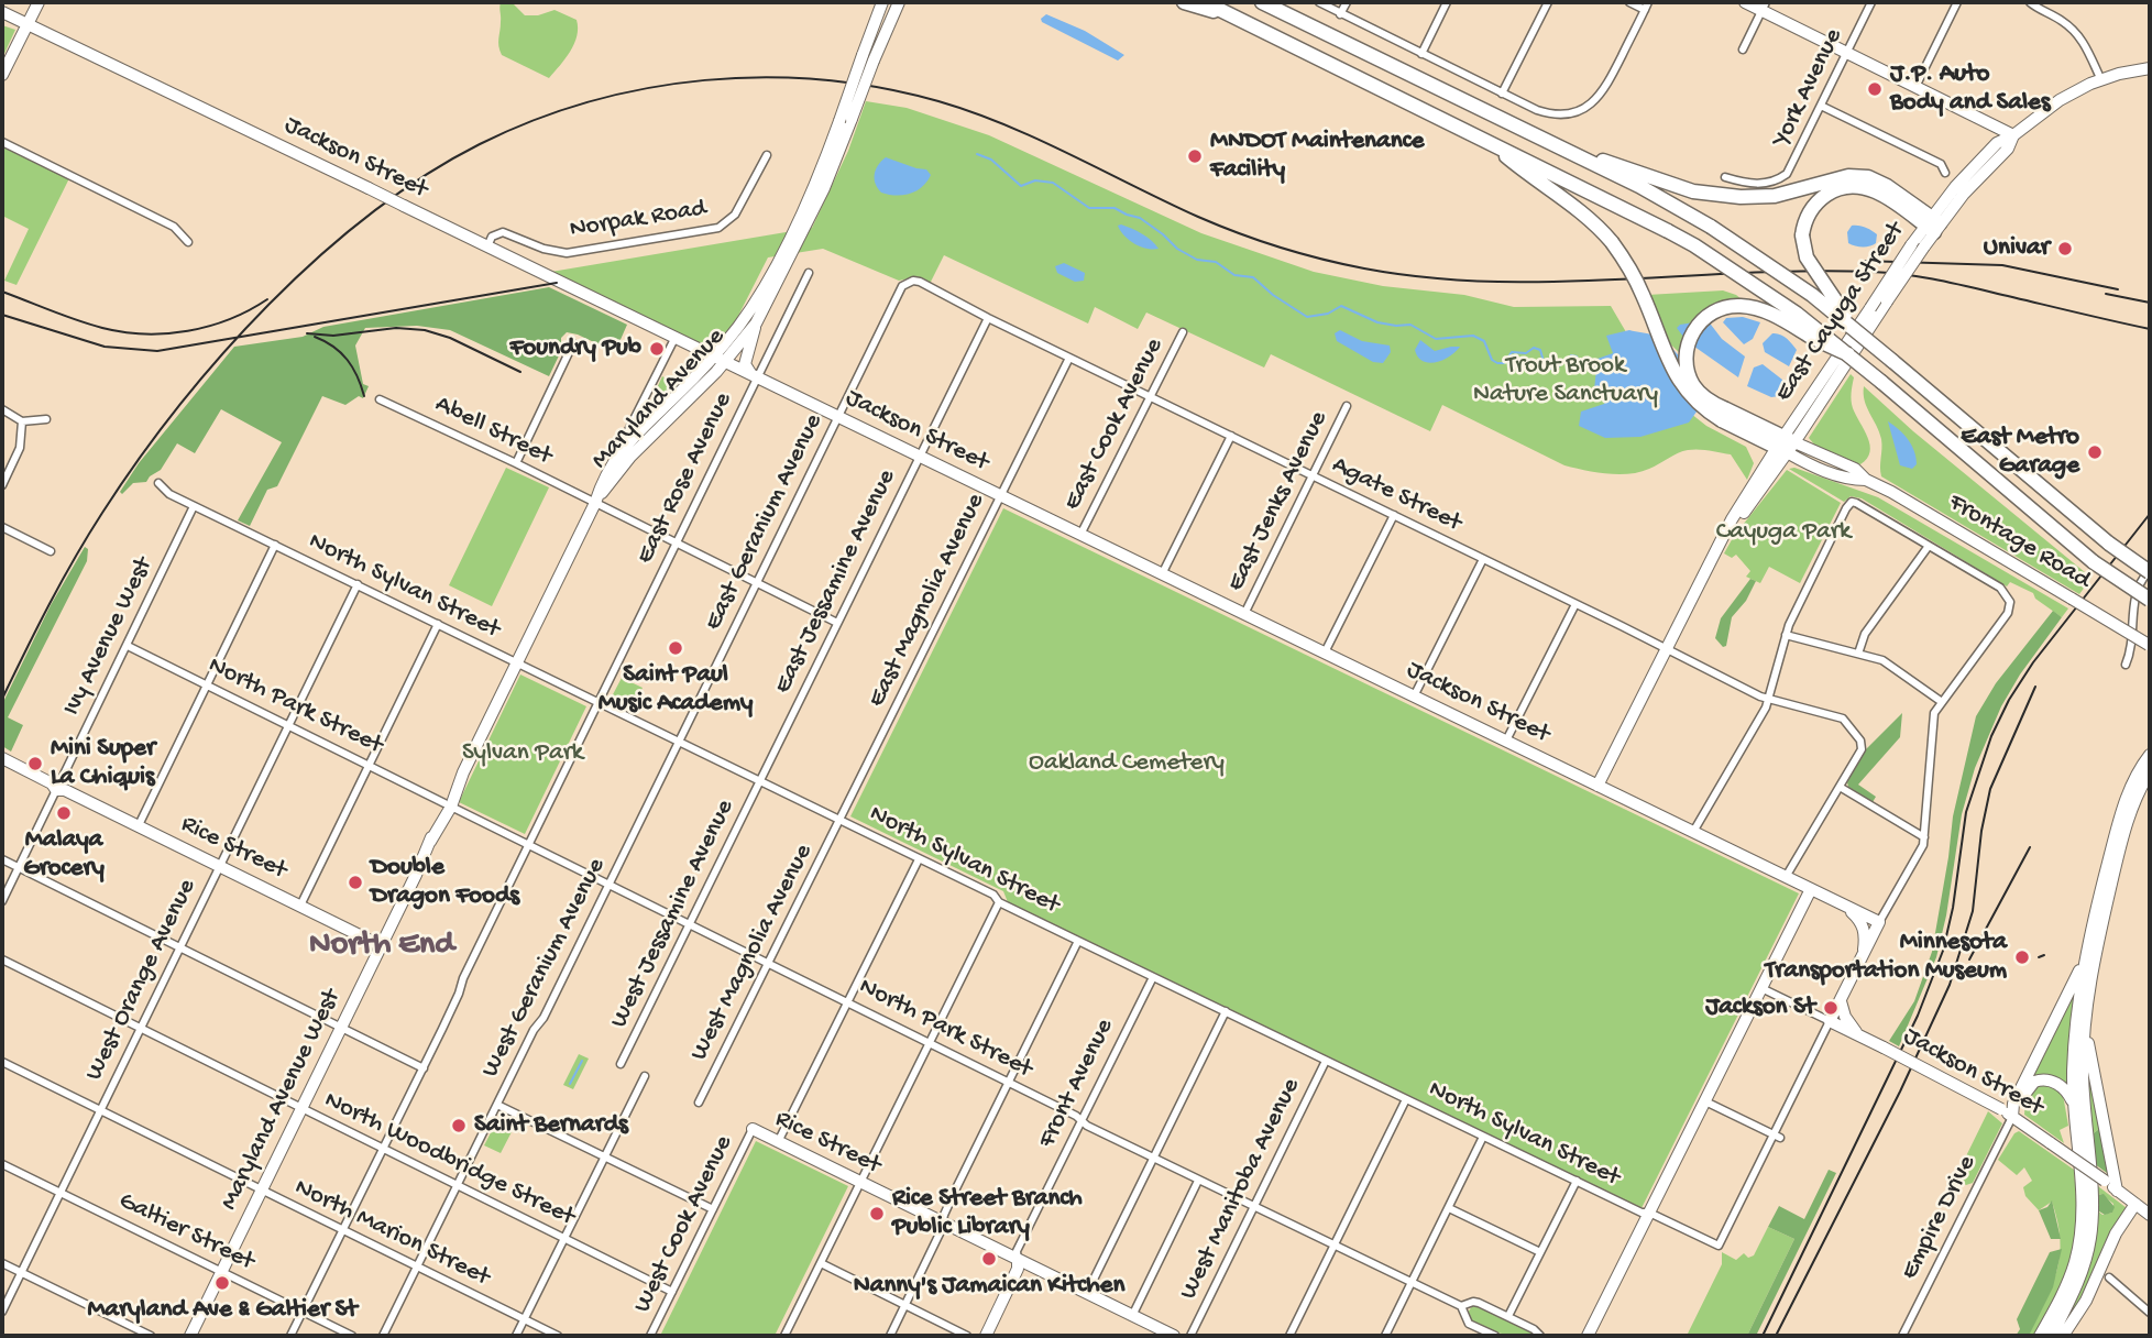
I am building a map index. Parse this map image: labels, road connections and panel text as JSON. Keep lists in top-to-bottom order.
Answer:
{
  "streets": {
    "main road": [
      "Jackson Street",
      "East Cayuga Street",
      "Maryland Avenue",
      "Frontage Road",
      "Rice Street",
      "Front Avenue",
      "Maryland Avenue West"
    ],
    "street": [
      "York Avenue",
      "Norpak Road",
      "East Cook Avenue",
      "Abell Street",
      "East Rose Avenue",
      "Agate Street",
      "East Jenks Avenue",
      "East Geranium Avenue",
      "East Jessamine Avenue",
      "North Sylvan Street",
      "East Magnolia Avenue",
      "Ivy Avenue West",
      "North Park Street",
      "West Jessamine Avenue",
      "West Magnolia Avenue",
      "West Geranium Avenue",
      "West Orange Avenue",
      "North Woodbridge Street",
      "West Manitoba Avenue",
      "Empire Drive",
      "West Cook Avenue",
      "Galtier Street",
      "North Marion Street"
    ]
  },
  "crossings": [
    ["Jackson Street", "Norpak Road"],
    ["Jackson Street", "East Cayuga Street"],
    ["Jackson Street", "Maryland Avenue"],
    ["Jackson Street", "East Cook Avenue"],
    ["Jackson Street", "East Rose Avenue"],
    ["Jackson Street", "East Jenks Avenue"],
    ["Jackson Street", "East Geranium Avenue"],
    ["Jackson Street", "East Jessamine Avenue"],
    ["Jackson Street", "East Magnolia Avenue"],
    ["Jackson Street", "Empire Drive"],
    ["East Cayuga Street", "Agate Street"],
    ["East Cayuga Street", "Frontage Road"],
    ["Maryland Avenue", "Abell Street"],
    ["Maryland Avenue", "Maryland Avenue West"],
    ["East Cook Avenue", "Agate Street"],
    ["Abell Street", "East Rose Avenue"],
    ["Abell Street", "East Geranium Avenue"],
    ["Abell Street", "East Jessamine Avenue"],
    ["Abell Street", "Maryland Avenue West"],
    ["East Rose Avenue", "North Sylvan Street"],
    ["East Rose Avenue", "North Park Street"],
    ["East Rose Avenue", "North Woodbridge Street"],
    ["East Rose Avenue", "Galtier Street"],
    ["East Rose Avenue", "North Marion Street"],
    ["Agate Street", "East Jenks Avenue"],
    ["Agate Street", "East Geranium Avenue"],
    ["Agate Street", "East Jessamine Avenue"],
    ["Agate Street", "East Magnolia Avenue"],
    ["East Geranium Avenue", "North Sylvan Street"],
    ["East Geranium Avenue", "West Geranium Avenue"],
    ["East Jessamine Avenue", "North Sylvan Street"],
    ["East Jessamine Avenue", "West Jessamine Avenue"],
    ["North Sylvan Street", "East Magnolia Avenue"],
    ["North Sylvan Street", "Ivy Avenue West"],
    ["North Sylvan Street", "West Jessamine Avenue"],
    ["North Sylvan Street", "West Magnolia Avenue"],
    ["North Sylvan Street", "West Geranium Avenue"],
    ["North Sylvan Street", "West Orange Avenue"],
    ["North Sylvan Street", "Front Avenue"],
    ["North Sylvan Street", "Maryland Avenue West"],
    ["North Sylvan Street", "West Manitoba Avenue"],
    ["East Magnolia Avenue", "West Magnolia Avenue"],
    ["Ivy Avenue West", "North Park Street"],
    ["Ivy Avenue West", "Rice Street"],
    ["North Park Street", "West Jessamine Avenue"],
    ["North Park Street", "West Magnolia Avenue"],
    ["North Park Street", "West Geranium Avenue"],
    ["North Park Street", "West Orange Avenue"],
    ["North Park Street", "Front Avenue"],
    ["North Park Street", "Maryland Avenue West"],
    ["North Park Street", "West Manitoba Avenue"],
    ["Rice Street", "West Orange Avenue"],
    ["Rice Street", "Front Avenue"],
    ["Rice Street", "Maryland Avenue West"],
    ["Rice Street", "West Cook Avenue"],
    ["West Geranium Avenue", "North Woodbridge Street"],
    ["West Geranium Avenue", "North Marion Street"],
    ["West Orange Avenue", "North Woodbridge Street"],
    ["West Orange Avenue", "Galtier Street"],
    ["West Orange Avenue", "North Marion Street"],
    ["Maryland Avenue West", "North Woodbridge Street"],
    ["Maryland Avenue West", "Galtier Street"],
    ["Maryland Avenue West", "North Marion Street"],
    ["North Woodbridge Street", "West Cook Avenue"]
  ],
  "districts": ["North End"],
  "parks": [
    "Trout Brook Nature Sanctuary",
    "Cayuga Park",
    "Sylvan Park",
    "Oakland Cemetery"
  ],
  "places": [
    "J.P. Auto Body and Sales",
    "MNDOT Maintenance Facility",
    "Univar",
    "Foundry Pub",
    "East Metro Garage",
    "Saint Paul Music Academy",
    "Mini Super La Chiquis",
    "Malaya Grocery",
    "Double Dragon Foods",
    "Minnesota Transportation Museum",
    "Jackson St",
    "Saint Bernards",
    "Rice Street Branch Public Library",
    "Nanny's Jamaican Kitchen",
    "Maryland Ave & Galtier St"
  ]
}
